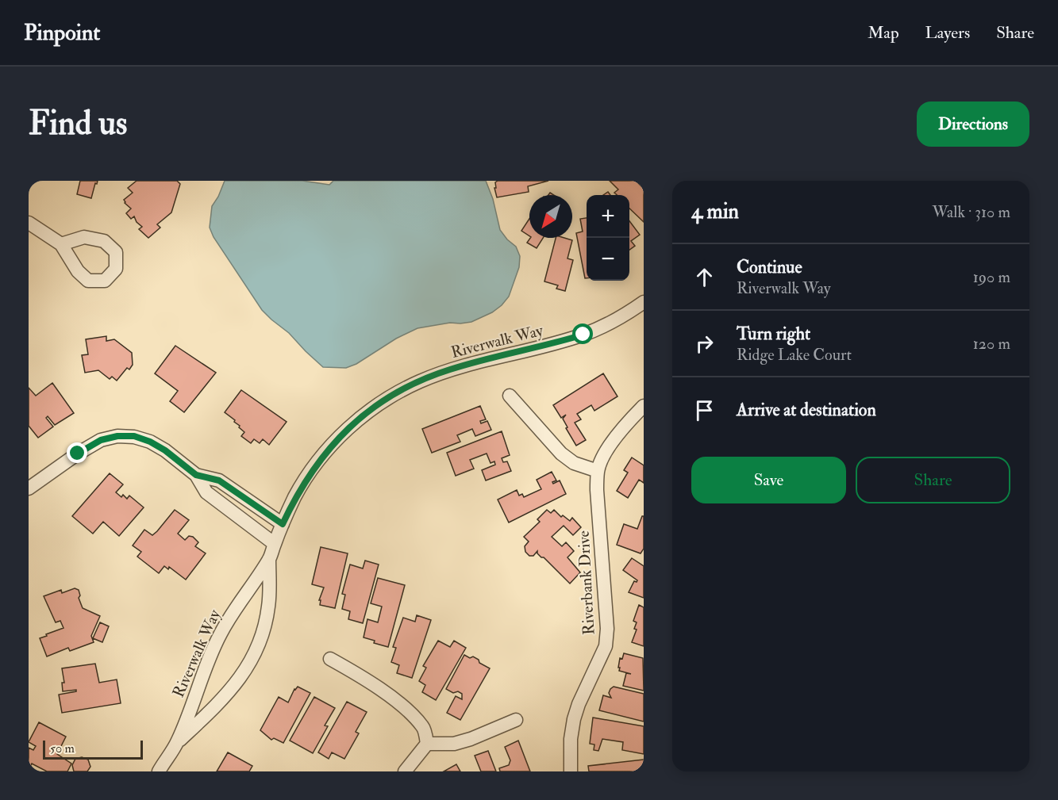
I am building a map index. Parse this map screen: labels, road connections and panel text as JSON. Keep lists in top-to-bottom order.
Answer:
{
  "streets": {
    "street": ["Riverwalk Way", "Riverbank Drive"]
  },
  "scale_bar": "50 m",
  "north": "bottom left",
  "page": {
    "header": "Pinpoint",
    "nav": ["Map", "Layers", "Share"],
    "buttons": [
      "Directions",
      ["Save", "Share"]
    ],
    "title": "Find us",
    "heading": ["4 min", "Walk · 310 m"],
    "map_buttons": ["+", "−"],
    "list": [
      ["Continue", "Riverwalk Way", "190 m"],
      ["Turn right", "Ridge Lake Court", "120 m"],
      "Arrive at destination"
    ],
    "scale": "50 m"
  }
}
